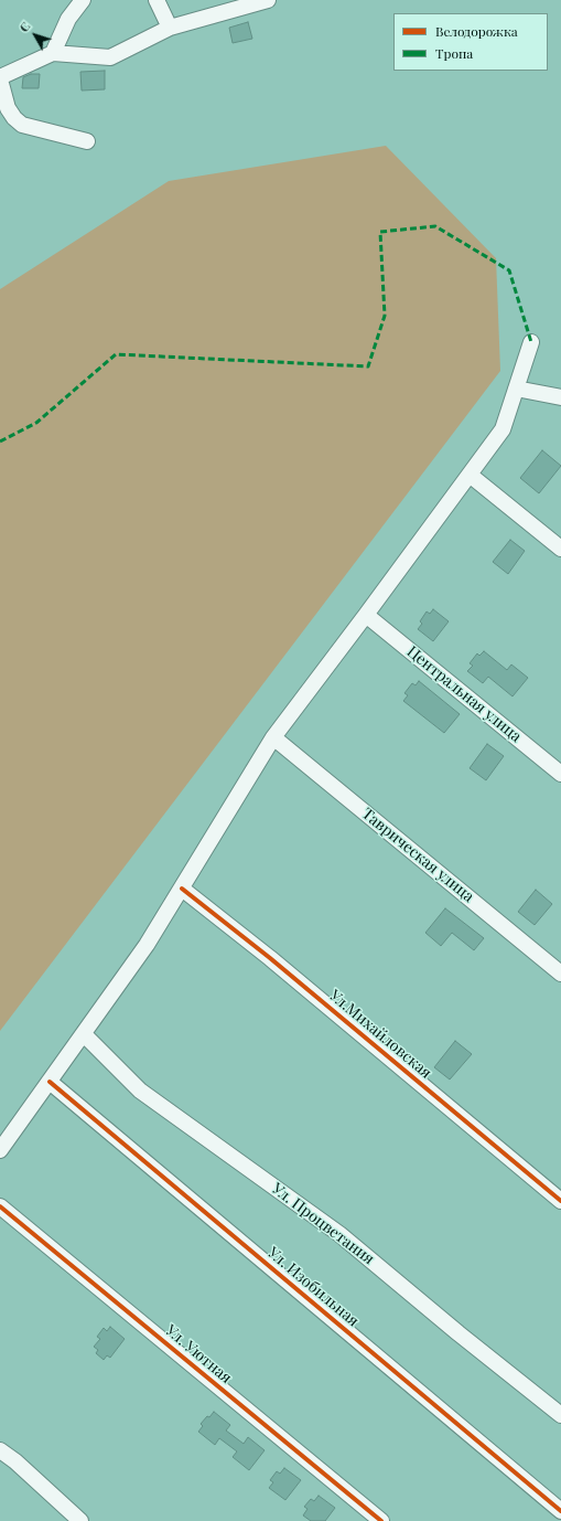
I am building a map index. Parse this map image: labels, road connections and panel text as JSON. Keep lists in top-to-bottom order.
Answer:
{
  "streets": {
    "street": [
      "Центральная улица",
      "Таврическая улица",
      "Ул.Михайловская",
      "Ул. Процветания",
      "Ул. Изобильная",
      "Ул. Уютная"
    ]
  },
  "legend": ["Велодорожка", "Тропа"],
  "north": "top left"
}
